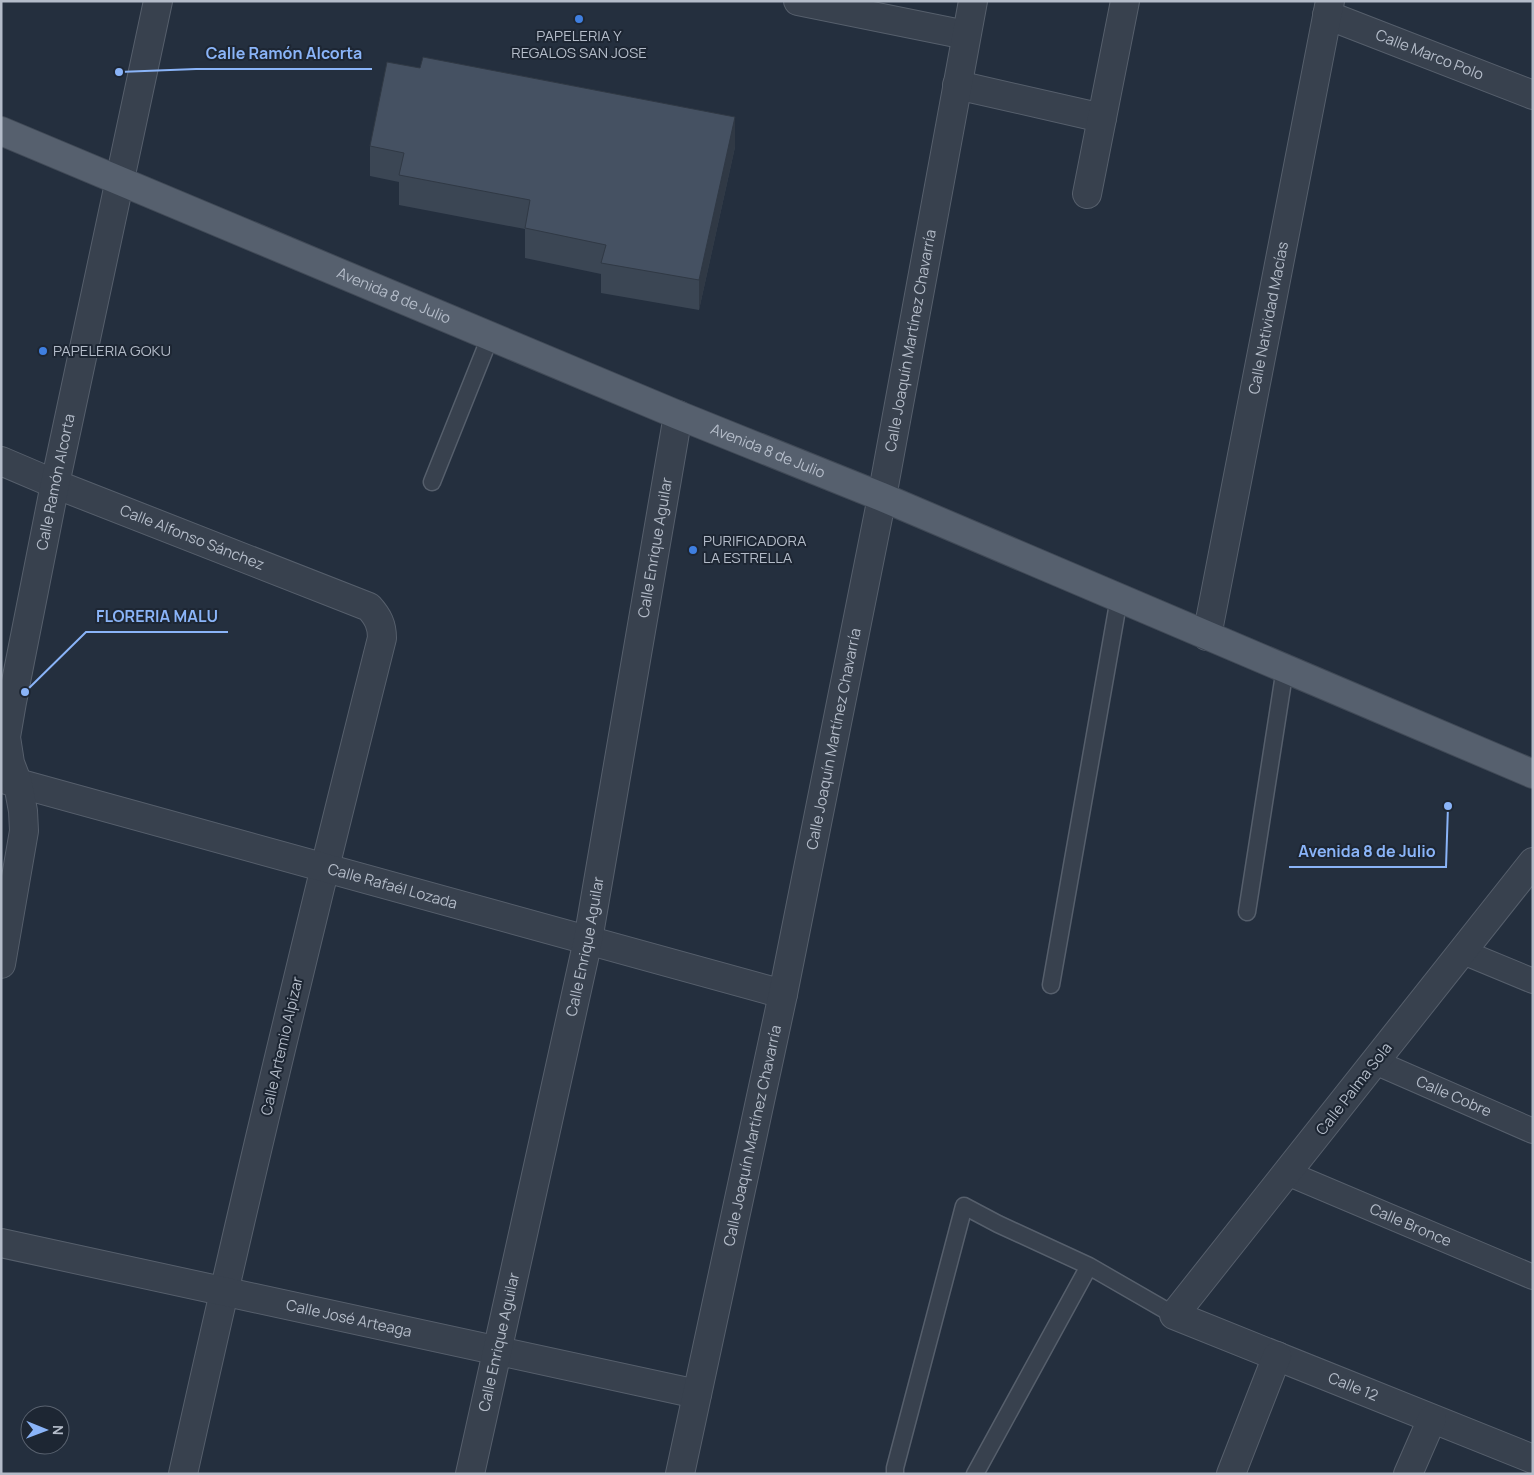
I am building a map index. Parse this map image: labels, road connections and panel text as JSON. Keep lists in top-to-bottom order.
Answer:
{
  "streets": {
    "main road": ["Avenida 8 de Julio"],
    "street": [
      "Calle Marco Polo",
      "Calle Natividad Macías",
      "Calle Joaquín Martínez Chavarría",
      "Calle Ramón Alcorta",
      "Calle Alfonso Sánchez",
      "Calle Enrique Aguilar",
      "Calle Rafaél Lozada",
      "Calle Artemio Alpizar",
      "Calle Palma Sola",
      "Calle Cobre",
      "Calle Bronce",
      "Calle José Arteaga",
      "Calle 12"
    ]
  },
  "crossings": [
    ["Calle Marco Polo", "Calle Natividad Macías"],
    ["Avenida 8 de Julio", "Calle Natividad Macías"],
    ["Avenida 8 de Julio", "Calle Joaquín Martínez Chavarría"],
    ["Avenida 8 de Julio", "Calle Ramón Alcorta"],
    ["Avenida 8 de Julio", "Calle Enrique Aguilar"],
    ["Calle Joaquín Martínez Chavarría", "Calle Rafaél Lozada"],
    ["Calle Joaquín Martínez Chavarría", "Calle José Arteaga"],
    ["Calle Ramón Alcorta", "Calle Alfonso Sánchez"],
    ["Calle Ramón Alcorta", "Calle Rafaél Lozada"],
    ["Calle Alfonso Sánchez", "Calle Artemio Alpizar"],
    ["Calle Enrique Aguilar", "Calle Rafaél Lozada"],
    ["Calle Enrique Aguilar", "Calle José Arteaga"],
    ["Calle Rafaél Lozada", "Calle Artemio Alpizar"],
    ["Calle Artemio Alpizar", "Calle José Arteaga"],
    ["Calle Palma Sola", "Calle Cobre"],
    ["Calle Palma Sola", "Calle Bronce"],
    ["Calle Palma Sola", "Calle 12"]
  ],
  "places": [
    "PAPELERIA Y REGALOS SAN JOSE",
    "Calle Ramón Alcorta",
    "PAPELERIA GOKU",
    "PURIFICADORA LA ESTRELLA",
    "FLORERIA MALU",
    "Avenida 8 de Julio"
  ],
  "north": "right"
}
